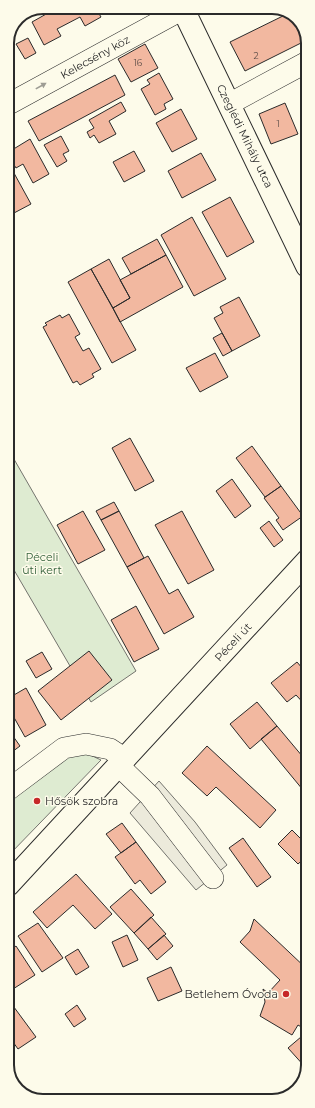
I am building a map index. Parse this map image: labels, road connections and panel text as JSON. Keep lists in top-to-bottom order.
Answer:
{
  "streets": {
    "main road": ["Czeglédi Mihály utca", "Péceli út"],
    "street": ["Kelecsény köz"]
  },
  "one_way": ["Kelecsény köz"],
  "parks": ["Péceli úti kert"],
  "places": ["Hősök szobra", "Betlehem Óvoda"],
  "house_numbers": ["2", "16", "1"]
}
